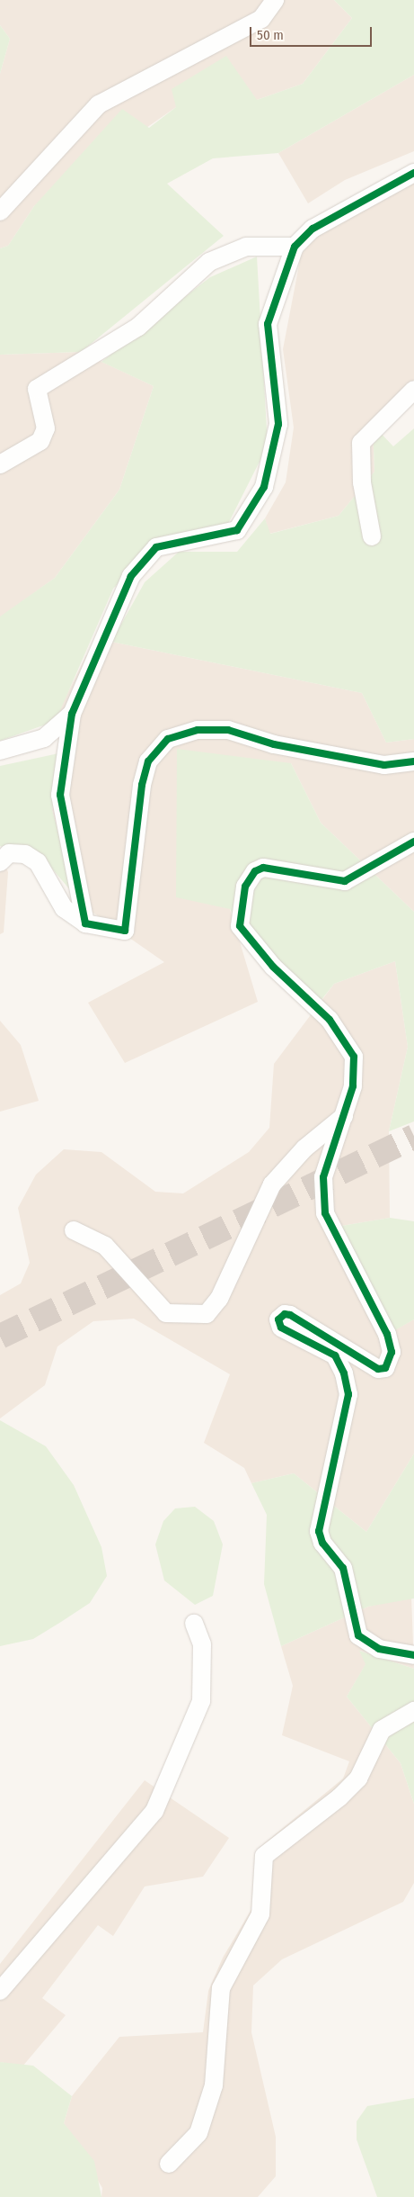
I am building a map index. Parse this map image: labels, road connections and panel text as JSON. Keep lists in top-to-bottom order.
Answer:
{
  "scale_bar": "50 m"
}
